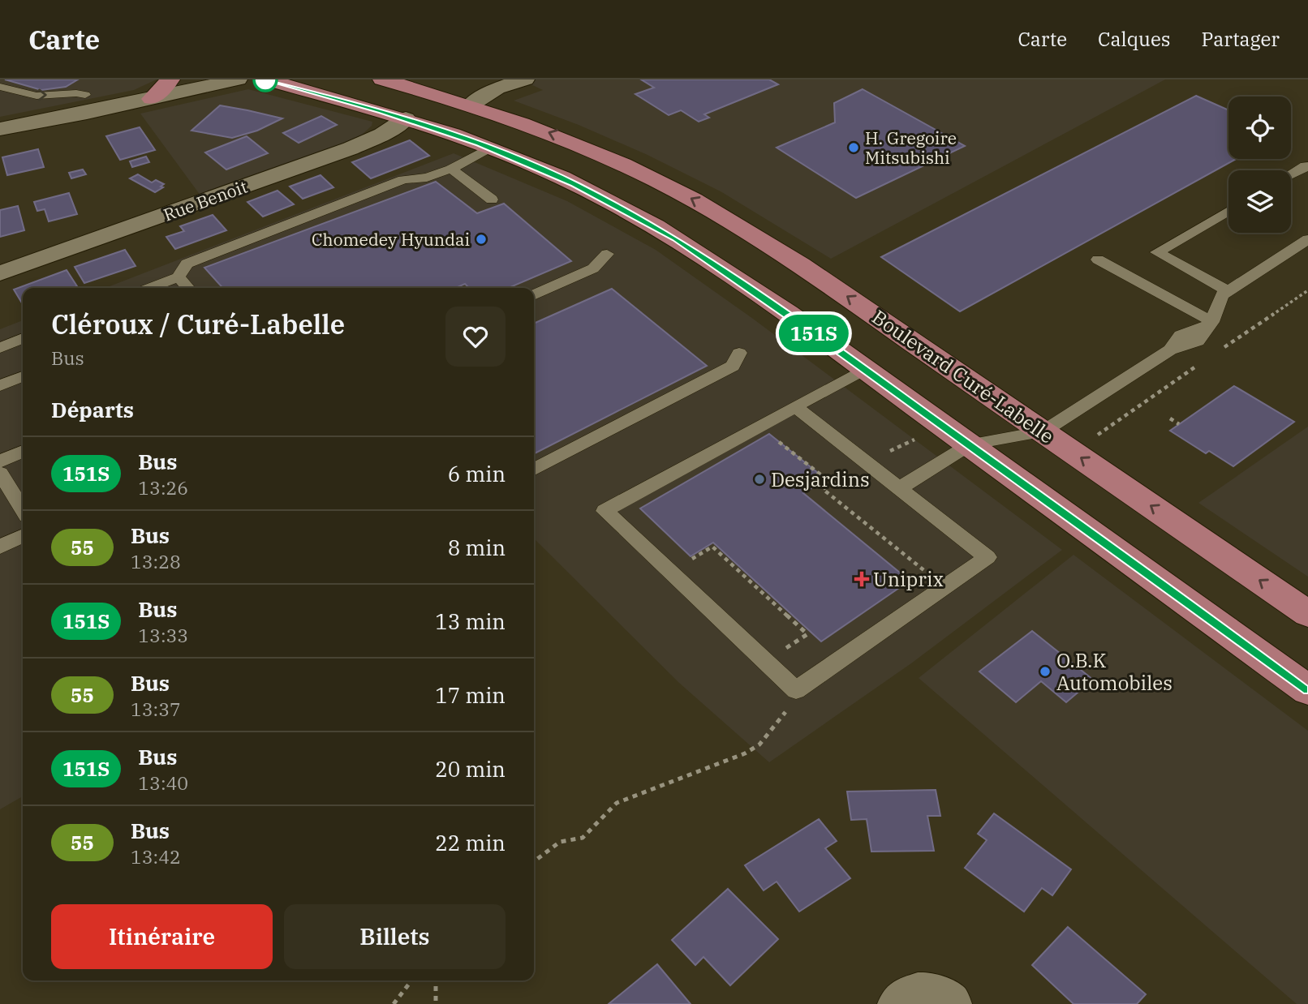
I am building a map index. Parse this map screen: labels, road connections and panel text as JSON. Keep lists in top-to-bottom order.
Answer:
{
  "streets": {
    "main road": ["Boulevard Curé-Labelle"],
    "street": ["Rue Benoit"]
  },
  "places": {
    "other": [
      "H. Gregoire Mitsubishi",
      "Chomedey Hyundai",
      "Desjardins",
      "O.B.K Automobiles"
    ],
    "health": ["Uniprix"]
  },
  "lines": ["bus line 151S"],
  "page": {
    "header": "Carte",
    "nav": ["Carte", "Calques", "Partager"],
    "on_map": "151S",
    "heading": [
      ["Cléroux / Curé-Labelle", "Bus"],
      "Départs"
    ],
    "list": [
      {
        "mark": "151S",
        "name": "Bus",
        "note": "13:26",
        "value": "6 min"
      },
      {
        "mark": "55",
        "name": "Bus",
        "note": "13:28",
        "value": "8 min"
      },
      {
        "mark": "151S",
        "name": "Bus",
        "note": "13:33",
        "value": "13 min"
      },
      {
        "mark": "55",
        "name": "Bus",
        "note": "13:37",
        "value": "17 min"
      },
      {
        "mark": "151S",
        "name": "Bus",
        "note": "13:40",
        "value": "20 min"
      },
      {
        "mark": "55",
        "name": "Bus",
        "note": "13:42",
        "value": "22 min"
      }
    ],
    "buttons": ["Itinéraire", "Billets"]
  }
}
